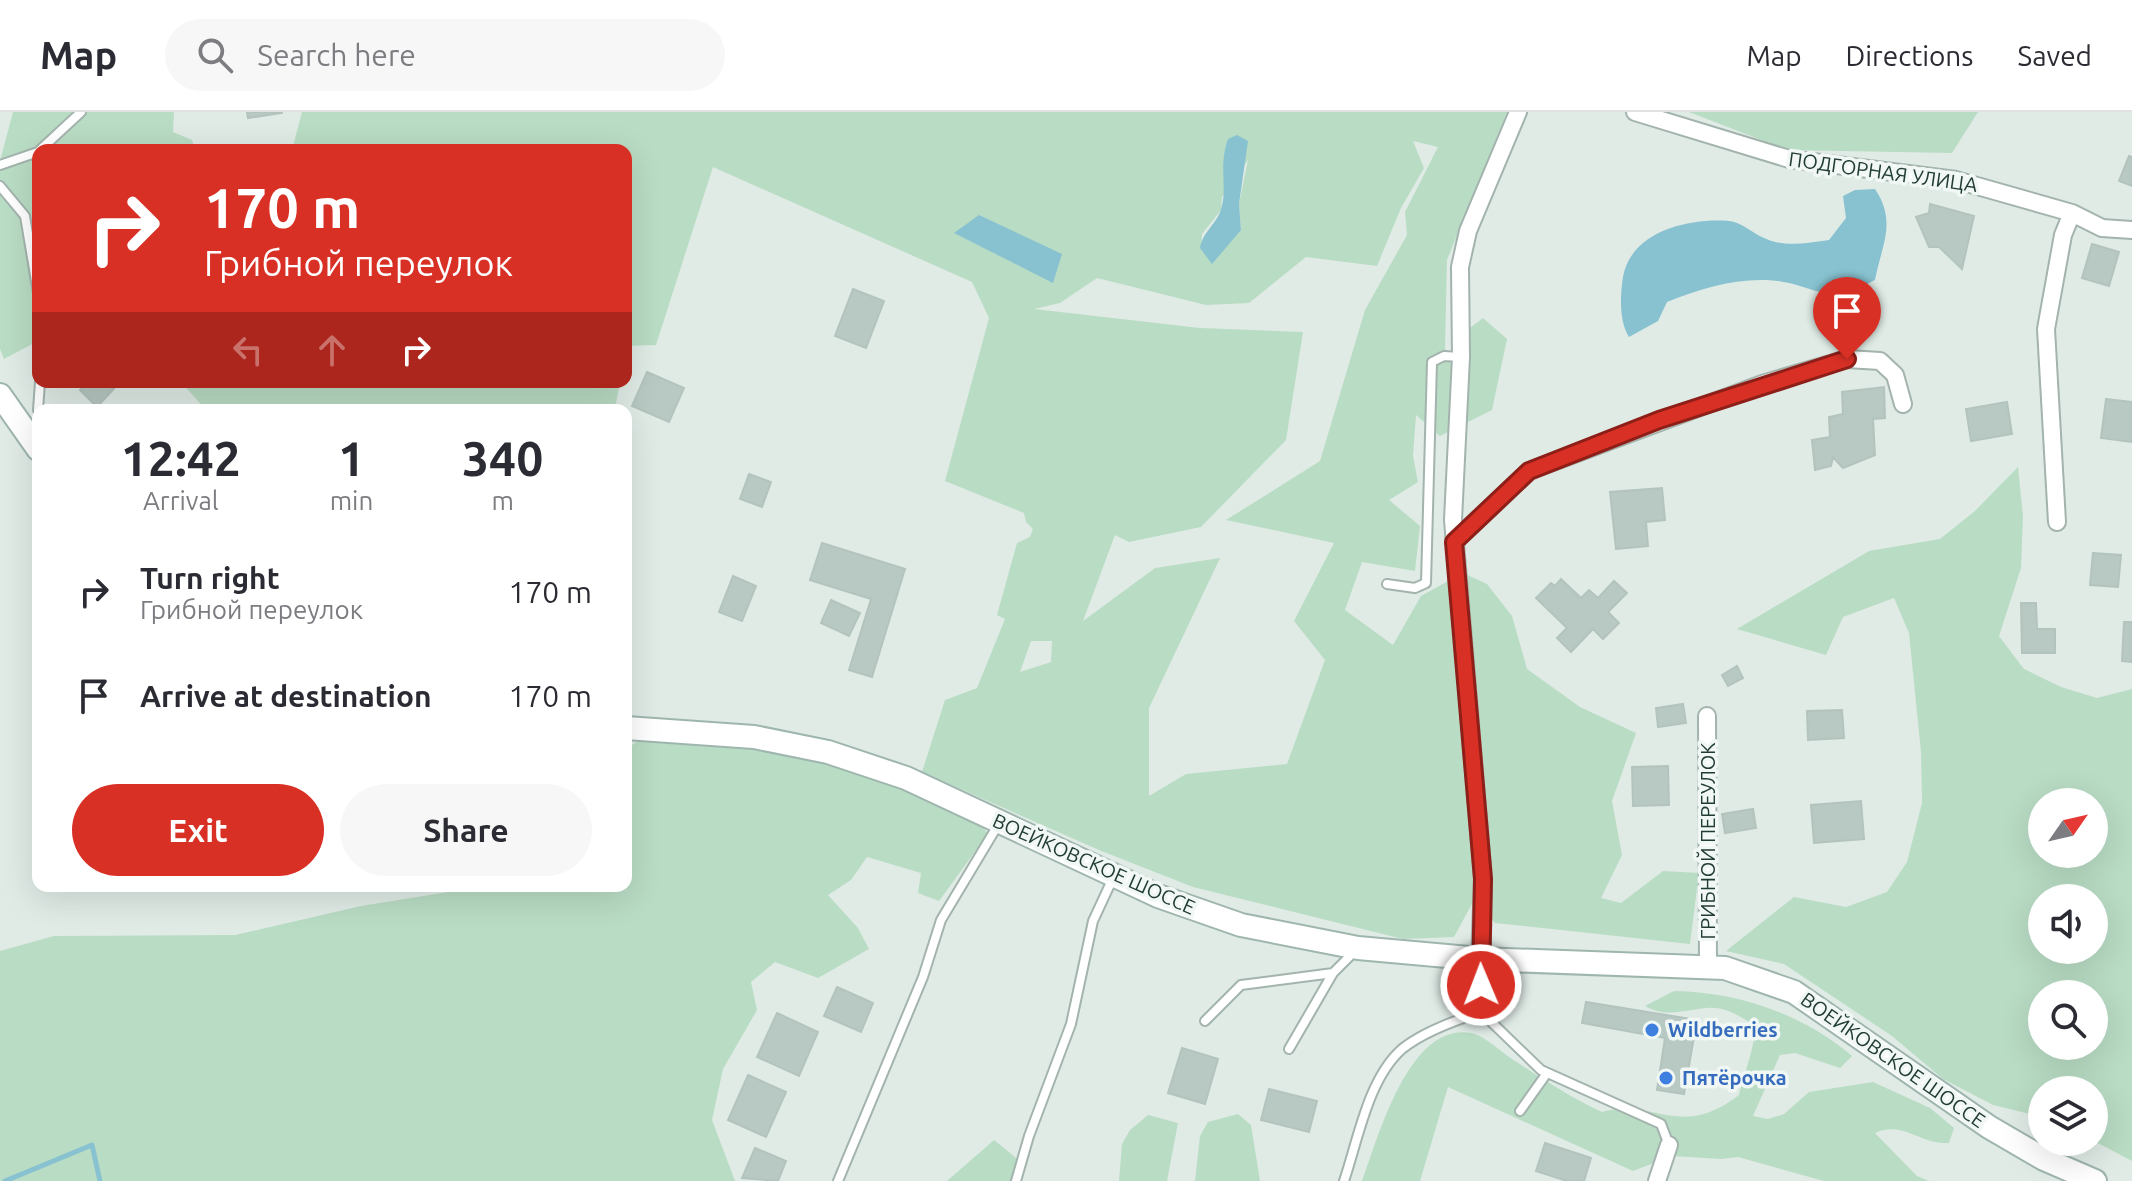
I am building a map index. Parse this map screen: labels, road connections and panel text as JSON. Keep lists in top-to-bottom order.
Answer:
{
  "streets": {
    "street": ["ПОДГОРНАЯ УЛИЦА", "ГРИБНОЙ ПЕРЕУЛОК", "ВОЕЙКОВСКОЕ ШОССЕ"]
  },
  "crossings": [
    ["ГРИБНОЙ ПЕРЕУЛОК", "ВОЕЙКОВСКОЕ ШОССЕ"]
  ],
  "places": ["Wildberries", "Пятёрочка"],
  "north": "top right",
  "page": {
    "header": "Map",
    "search": "Search here",
    "nav": ["Map", "Directions", "Saved"],
    "turn": ["170 m", "Грибной переулок"],
    "eta": [
      "12:42",
      "Arrival",
      "1",
      "min",
      "340",
      "m"
    ],
    "list": [
      {
        "name": "Turn right",
        "note": "Грибной переулок",
        "value": "170 m"
      },
      {
        "name": "Arrive at destination",
        "value": "170 m"
      }
    ],
    "buttons": ["Exit", "Share"]
  }
}
